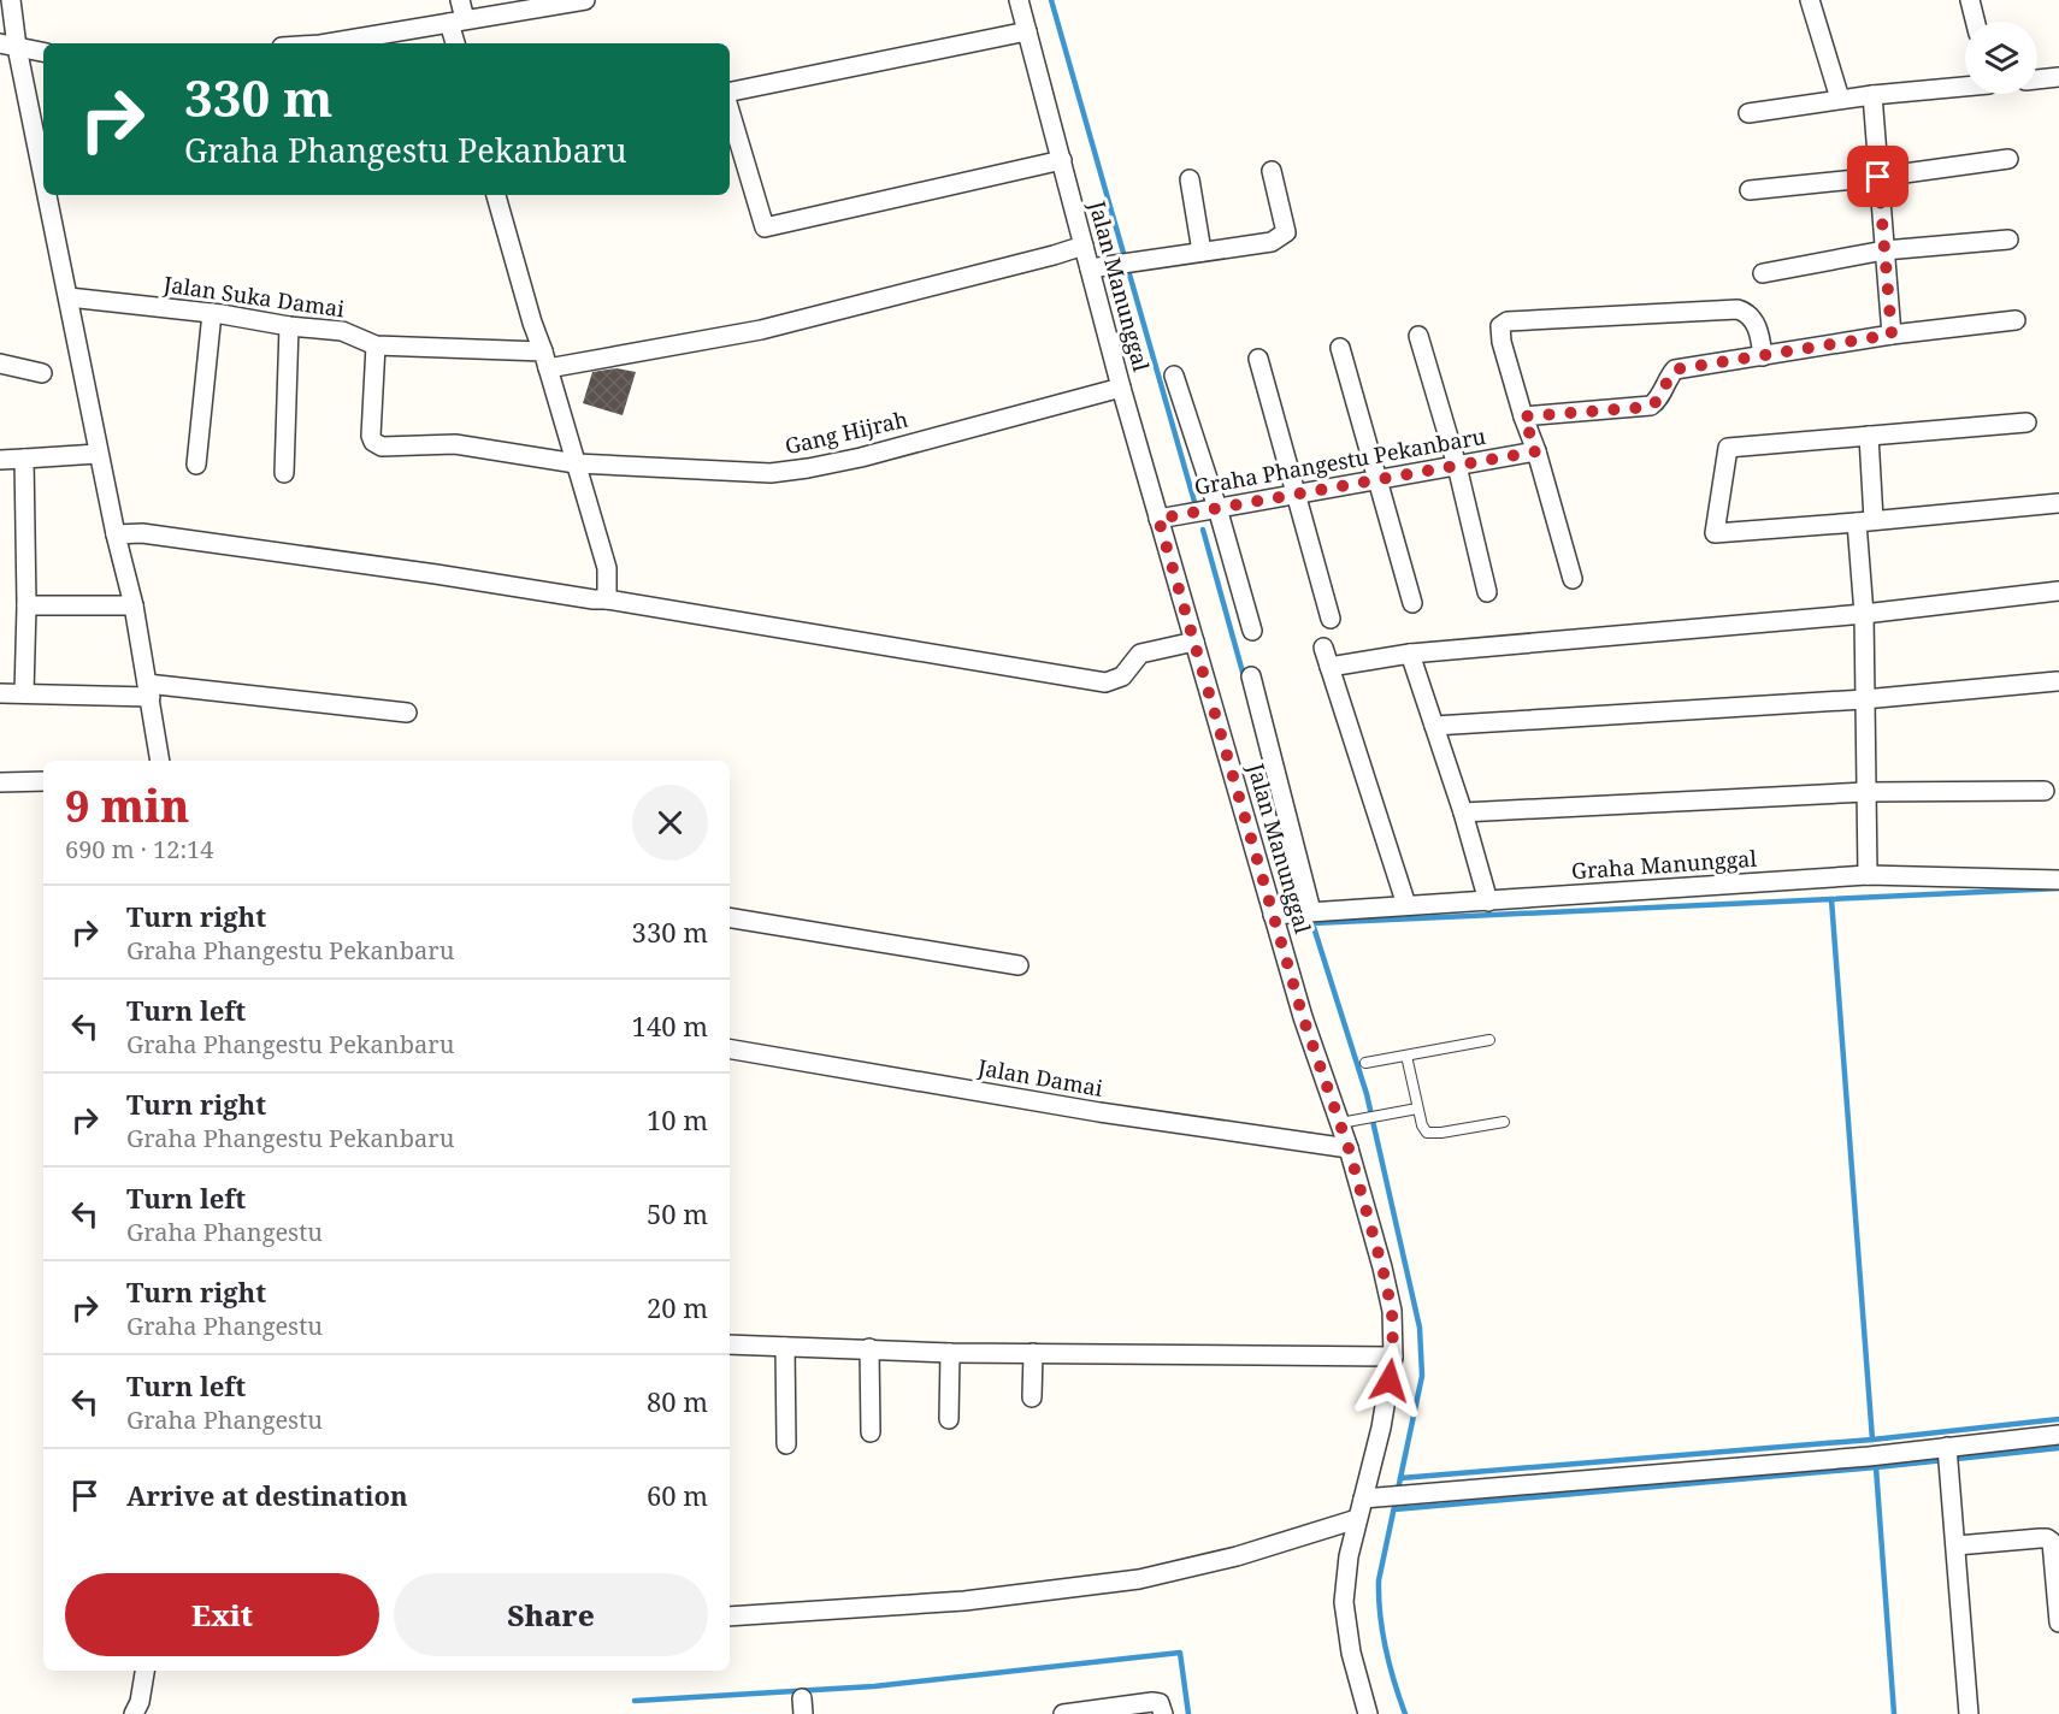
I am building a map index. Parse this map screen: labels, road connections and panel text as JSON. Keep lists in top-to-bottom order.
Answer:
{
  "streets": {
    "street": [
      "Jalan Manunggal",
      "Jalan Suka Damai",
      "Gang Hijrah",
      "Graha Phangestu Pekanbaru",
      "Graha Manunggal",
      "Jalan Damai"
    ]
  },
  "crossings": [
    ["Jalan Manunggal", "Jalan Suka Damai"],
    ["Jalan Manunggal", "Gang Hijrah"],
    ["Jalan Manunggal", "Graha Phangestu Pekanbaru"],
    ["Jalan Manunggal", "Graha Manunggal"],
    ["Jalan Manunggal", "Jalan Damai"],
    ["Jalan Suka Damai", "Gang Hijrah"]
  ],
  "page": {
    "turn": ["330 m", "Graha Phangestu Pekanbaru"],
    "heading": ["9 min", "690 m · 12:14"],
    "list": [
      {
        "name": "Turn right",
        "note": "Graha Phangestu Pekanbaru",
        "value": "330 m"
      },
      {
        "name": "Turn left",
        "note": "Graha Phangestu Pekanbaru",
        "value": "140 m"
      },
      {
        "name": "Turn right",
        "note": "Graha Phangestu Pekanbaru",
        "value": "10 m"
      },
      {
        "name": "Turn left",
        "note": "Graha Phangestu",
        "value": "50 m"
      },
      {
        "name": "Turn right",
        "note": "Graha Phangestu",
        "value": "20 m"
      },
      {
        "name": "Turn left",
        "note": "Graha Phangestu",
        "value": "80 m"
      },
      {
        "name": "Arrive at destination",
        "value": "60 m"
      }
    ],
    "buttons": ["Exit", "Share"]
  }
}
